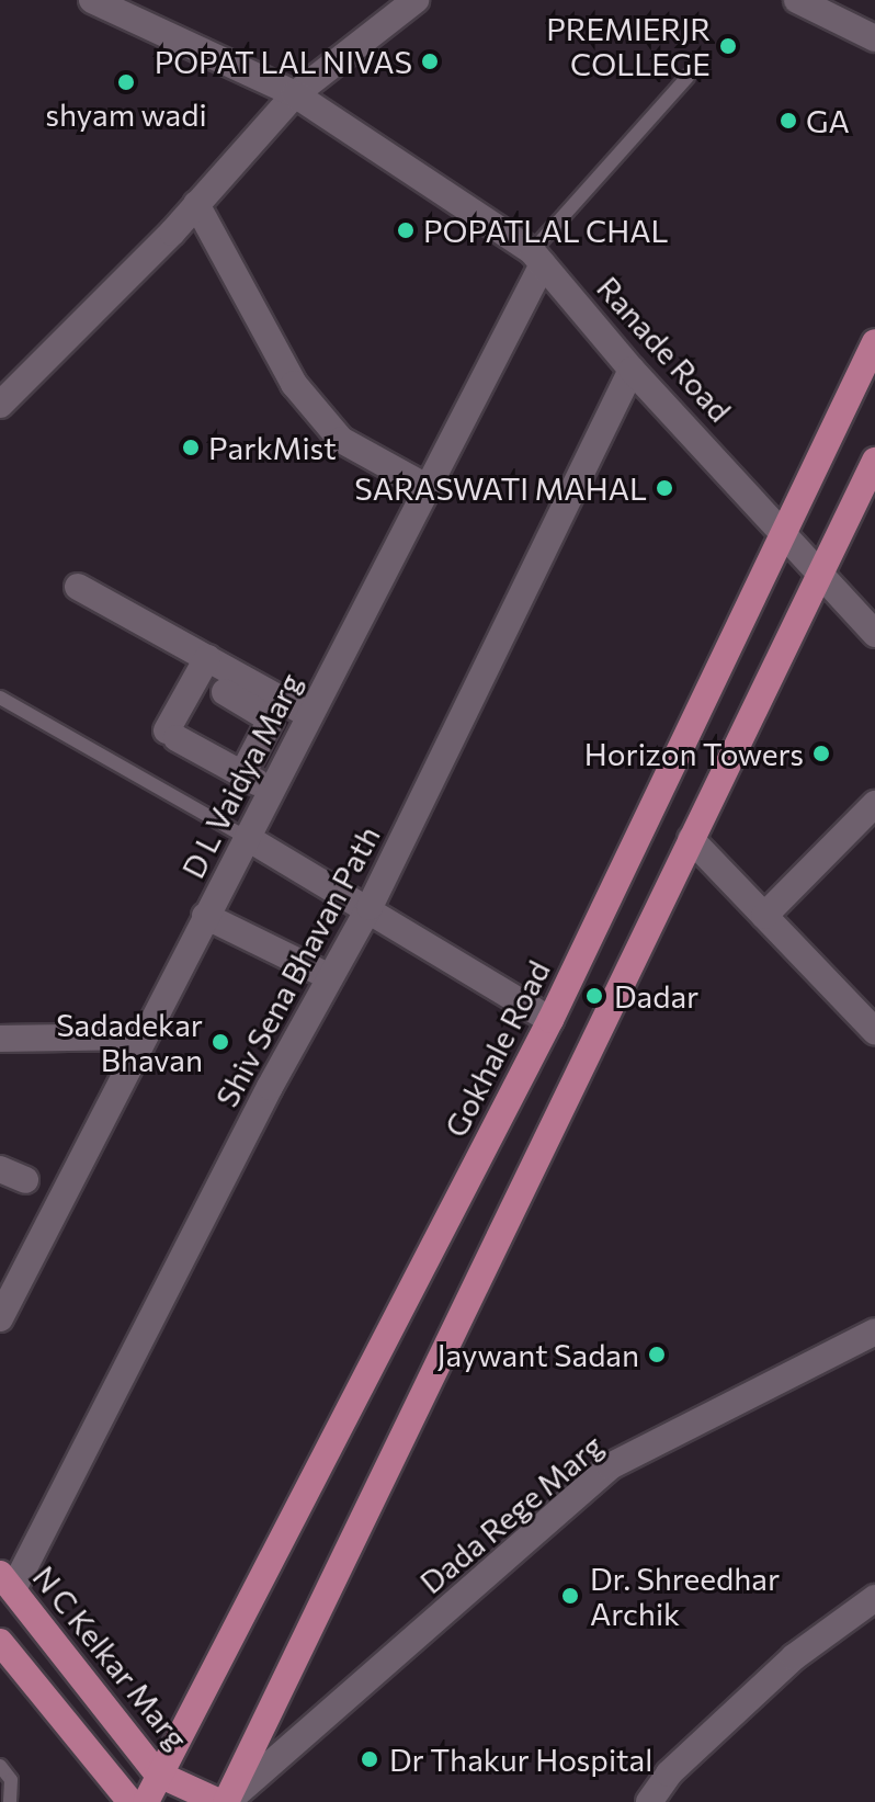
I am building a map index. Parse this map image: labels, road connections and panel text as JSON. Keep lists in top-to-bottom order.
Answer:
{
  "streets": {
    "main road": ["Gokhale Road", "N C Kelkar Marg"],
    "street": [
      "Ranade Road",
      "D L Vaidya Marg",
      "Shiv Sena Bhavan Path",
      "Dada Rege Marg"
    ]
  },
  "crossings": [
    ["Ranade Road", "D L Vaidya Marg"],
    ["Ranade Road", "Shiv Sena Bhavan Path"],
    ["Ranade Road", "Gokhale Road"],
    ["Shiv Sena Bhavan Path", "N C Kelkar Marg"],
    ["Gokhale Road", "N C Kelkar Marg"],
    ["Dada Rege Marg", "N C Kelkar Marg"]
  ],
  "places": [
    "PREMIERJR COLLEGE",
    "POPAT LAL NIVAS",
    "shyam wadi",
    "GA",
    "POPATLAL CHAL",
    "ParkMist",
    "SARASWATI MAHAL",
    "Horizon Towers",
    "Dadar",
    "Sadadekar Bhavan",
    "Jaywant Sadan",
    "Dr. Shreedhar Archik",
    "Dr Thakur Hospital"
  ]
}
